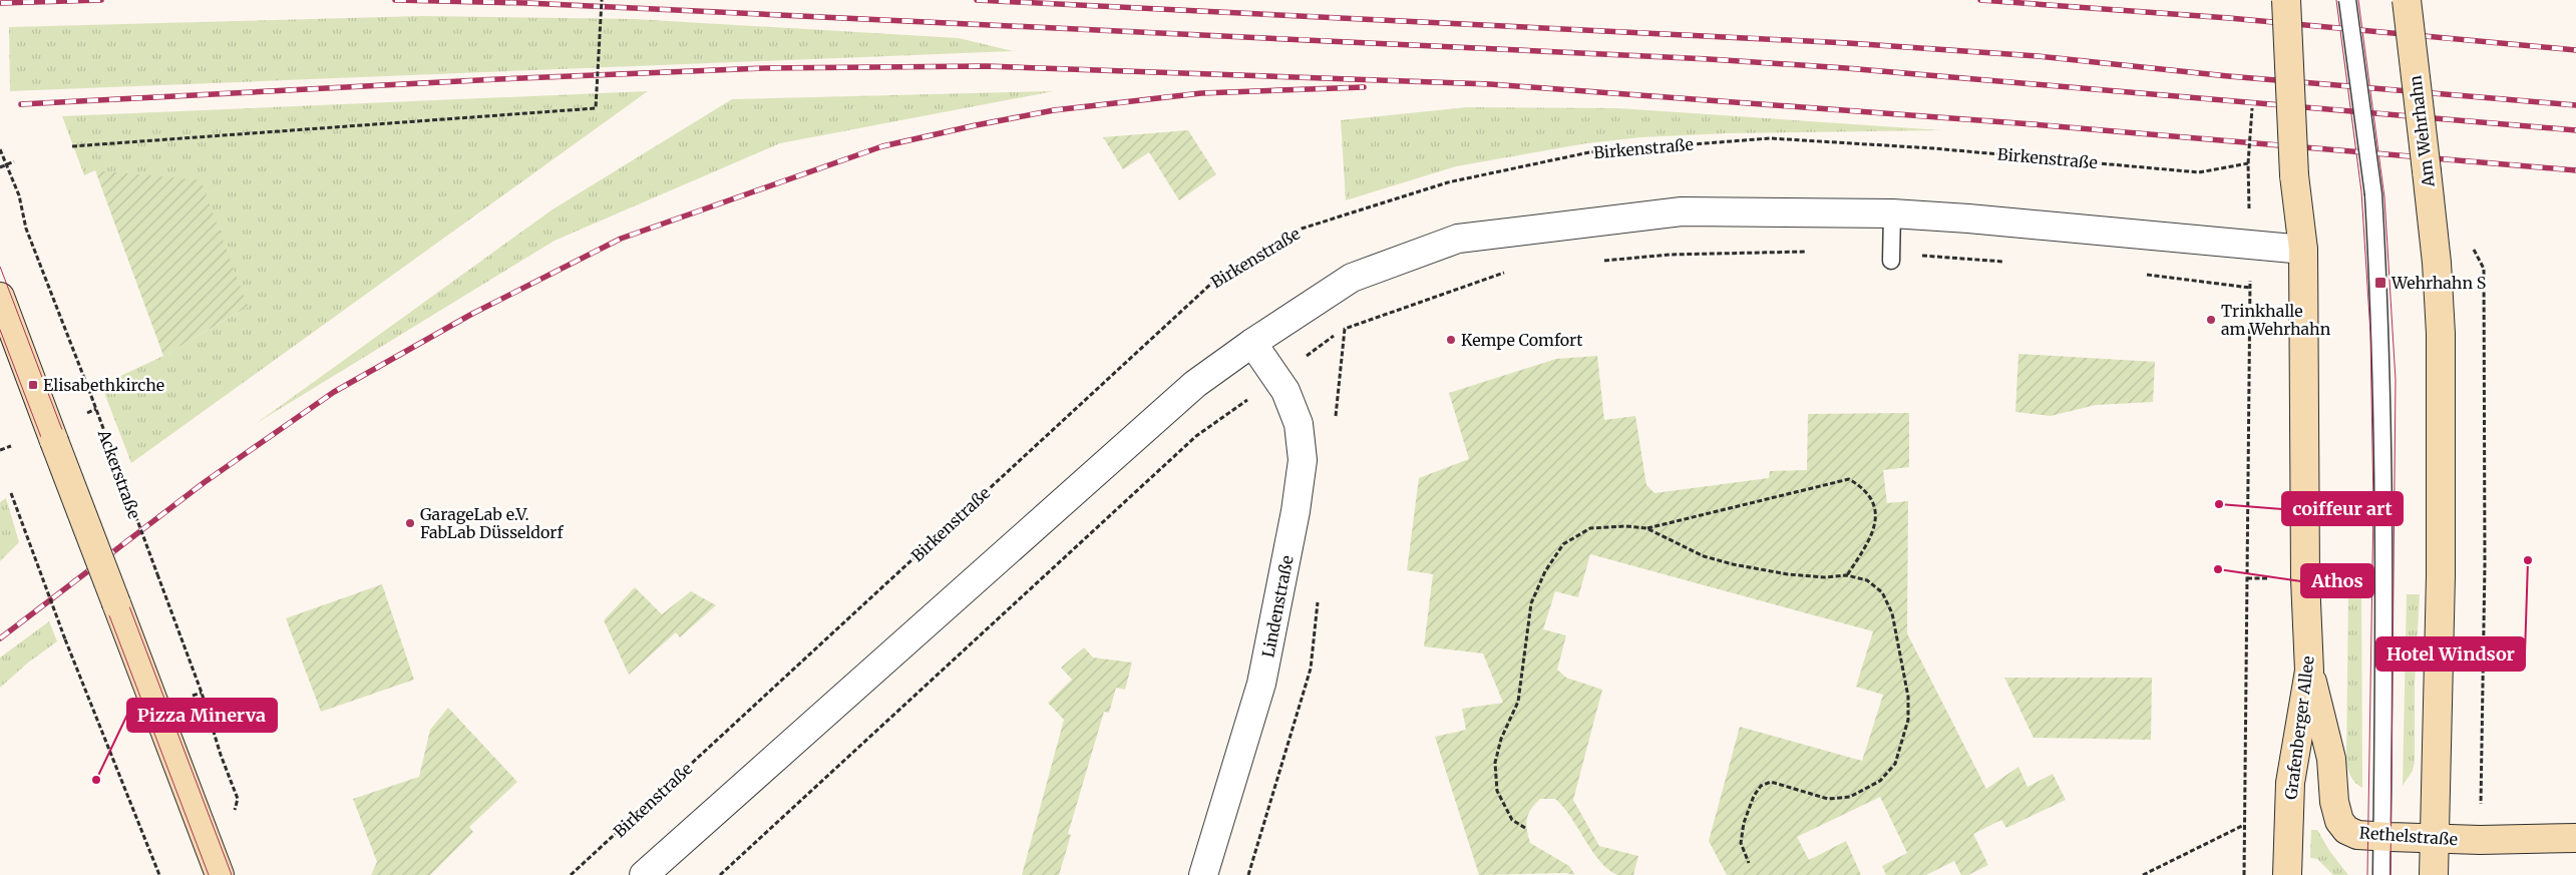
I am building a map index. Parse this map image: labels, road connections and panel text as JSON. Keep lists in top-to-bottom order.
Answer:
{
  "streets": {
    "main road": ["Am Wehrhahn", "Grafenberger Allee", "Rethelstraße"],
    "street": ["Lindenstraße"],
    "path": ["Birkenstraße", "Ackerstraße"]
  },
  "crossings": [
    ["Am Wehrhahn", "Rethelstraße"],
    ["Grafenberger Allee", "Rethelstraße"]
  ],
  "places": {
    "transit": ["Wehrhahn S", "Elisabethkirche"],
    "other": [
      "Trinkhalle am Wehrhahn",
      "Kempe Comfort",
      "coiffeur art",
      "GarageLab e.V. FabLab Düsseldorf",
      "Hotel Windsor",
      "Athos",
      "Pizza Minerva"
    ]
  }
}
